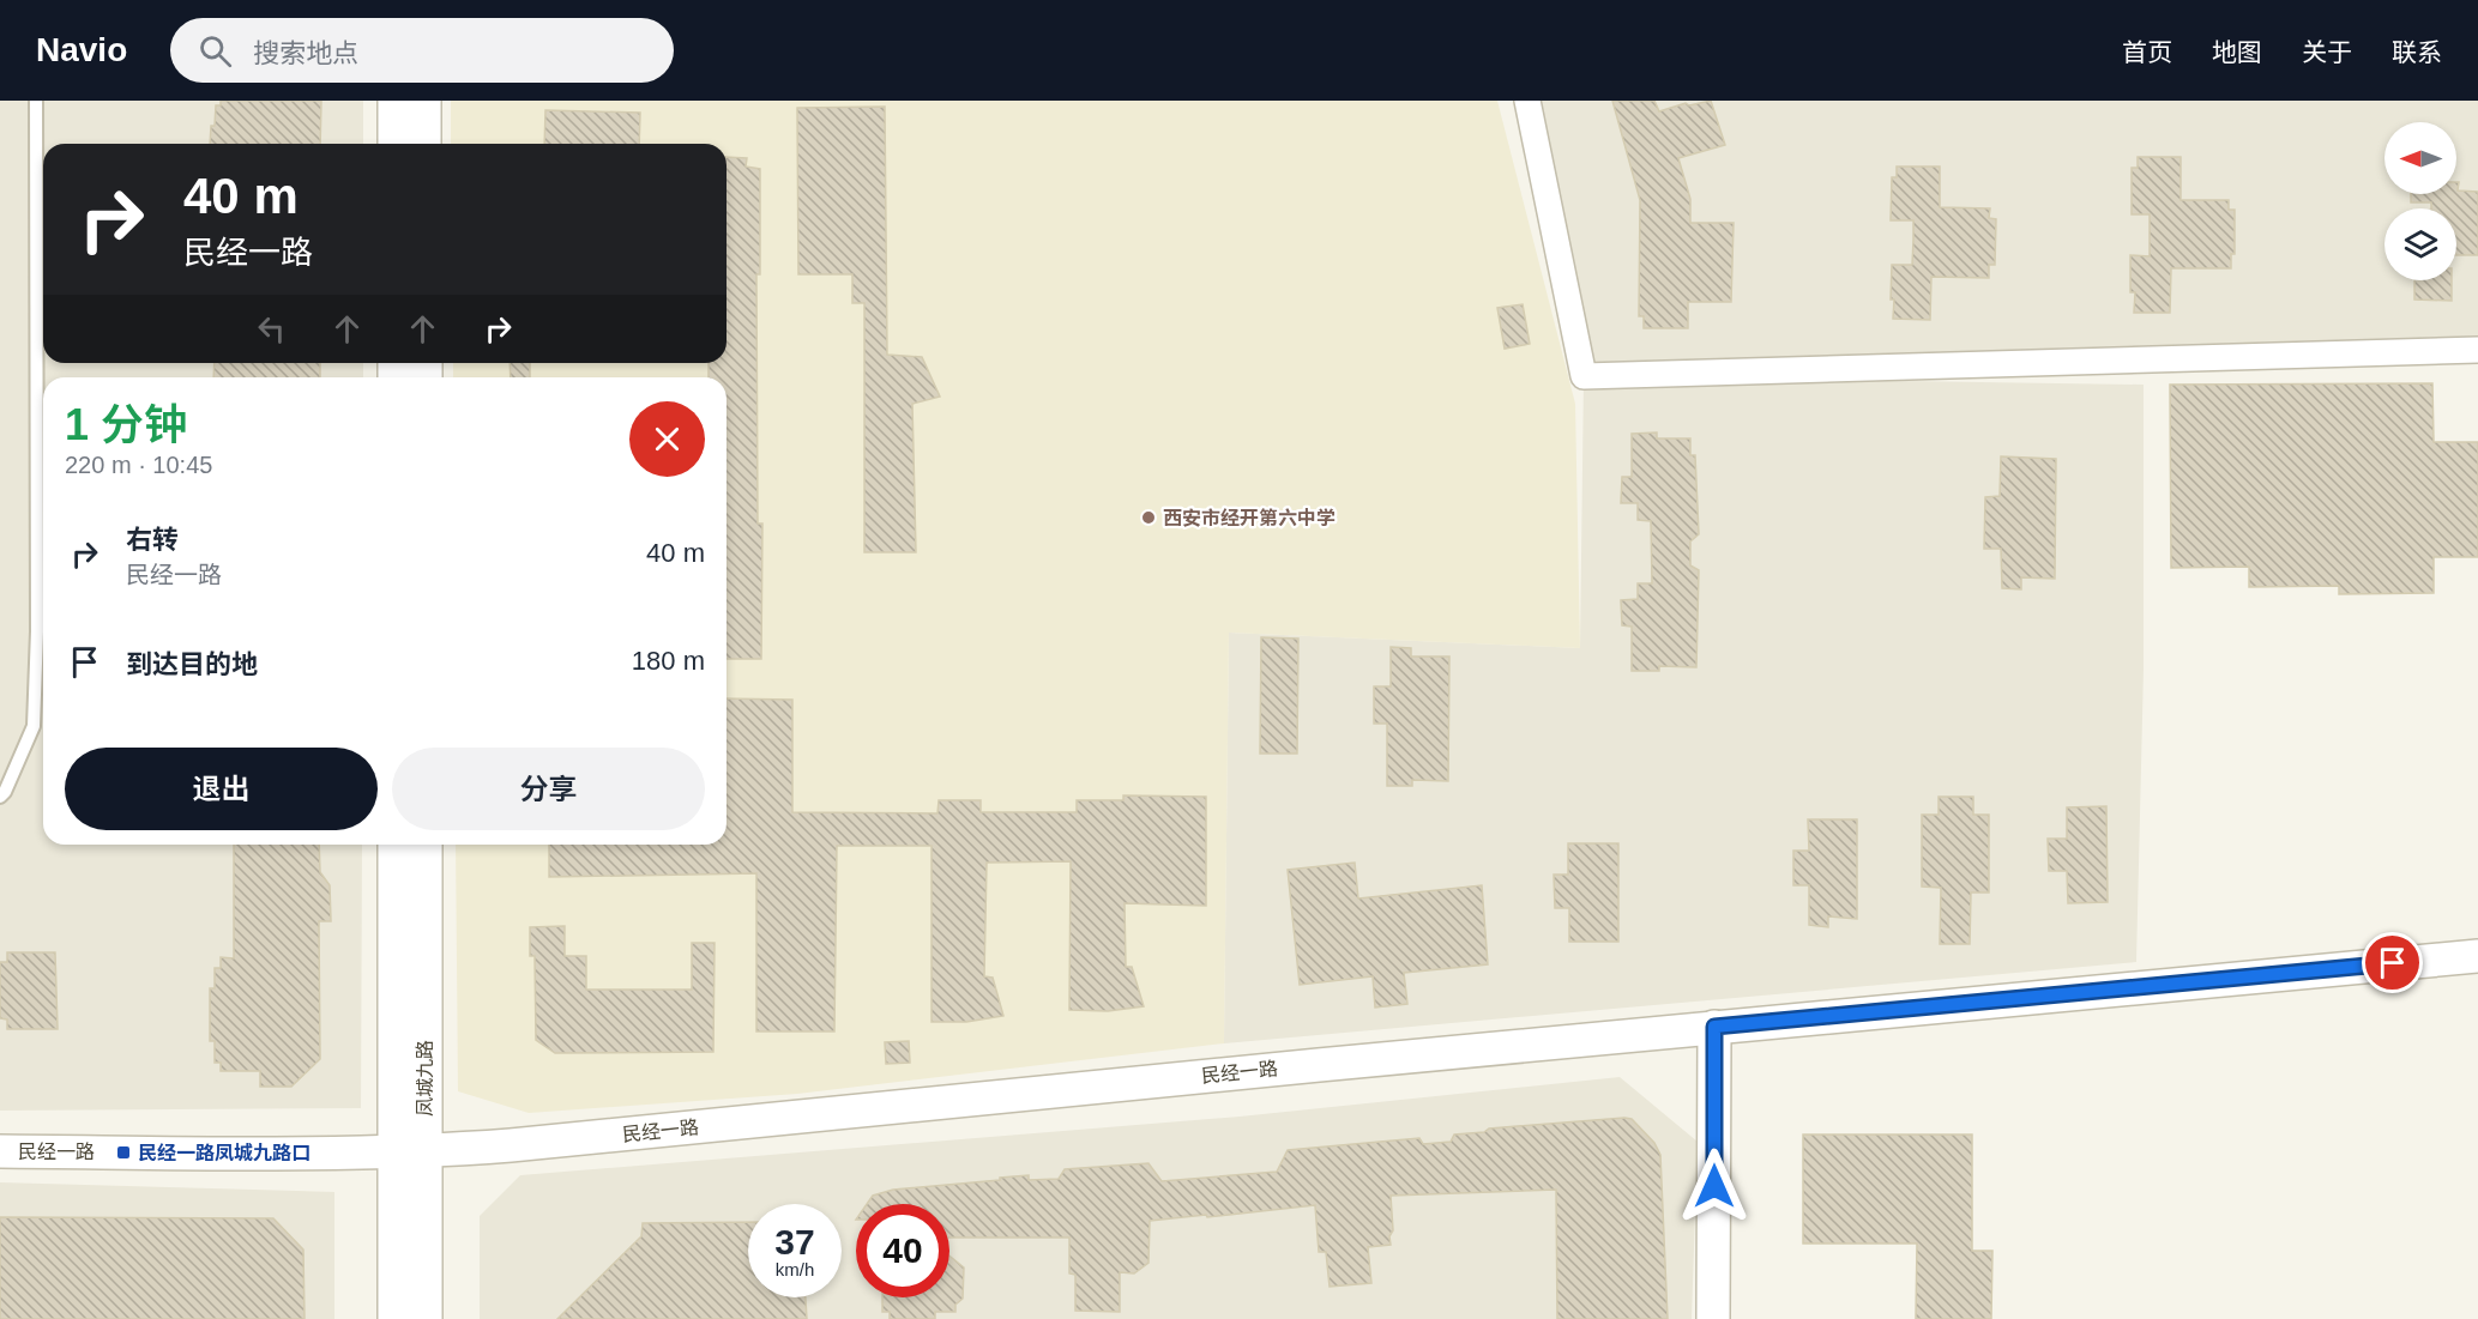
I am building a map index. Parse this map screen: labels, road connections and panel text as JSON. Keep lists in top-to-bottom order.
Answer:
{
  "streets": {
    "street": ["民经一路", "凤城九路"]
  },
  "crossings": [
    ["民经一路", "凤城九路"]
  ],
  "places": {
    "other": ["西安市经开第六中学"],
    "transit": ["民经一路凤城九路口"]
  },
  "north": "left",
  "page": {
    "header": "Navio",
    "search": "搜索地点",
    "nav": [
      "首页",
      "地图",
      "关于",
      "联系"
    ],
    "turn": ["40 m", "民经一路"],
    "heading": ["1 分钟", "220 m · 10:45"],
    "list": [
      {
        "name": "右转",
        "note": "民经一路",
        "value": "40 m"
      },
      {
        "name": "到达目的地",
        "value": "180 m"
      }
    ],
    "buttons": ["退出", "分享"],
    "speed": "37 km/h",
    "limit": "40"
  }
}
